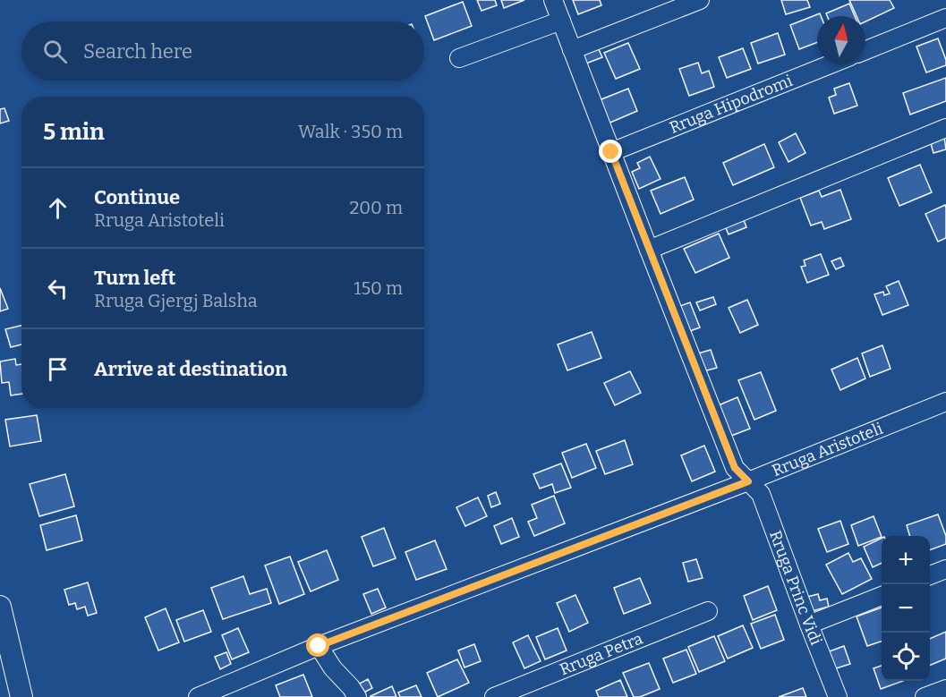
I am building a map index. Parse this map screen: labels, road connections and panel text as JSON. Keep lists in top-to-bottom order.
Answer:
{
  "streets": {
    "street": [
      "Rruga Hipodromi",
      "Rruga Aristoteli",
      "Rruga Princ Vidi",
      "Rruga Petra"
    ]
  },
  "crossings": [
    ["Rruga Hipodromi", "Rruga Princ Vidi"],
    ["Rruga Aristoteli", "Rruga Princ Vidi"]
  ],
  "north": "top",
  "page": {
    "search": "Search here",
    "heading": ["5 min", "Walk · 350 m"],
    "list": [
      ["Continue", "Rruga Aristoteli", "200 m"],
      ["Turn left", "Rruga Gjergj Balsha", "150 m"],
      "Arrive at destination"
    ],
    "map_buttons": ["+", "−"]
  }
}
